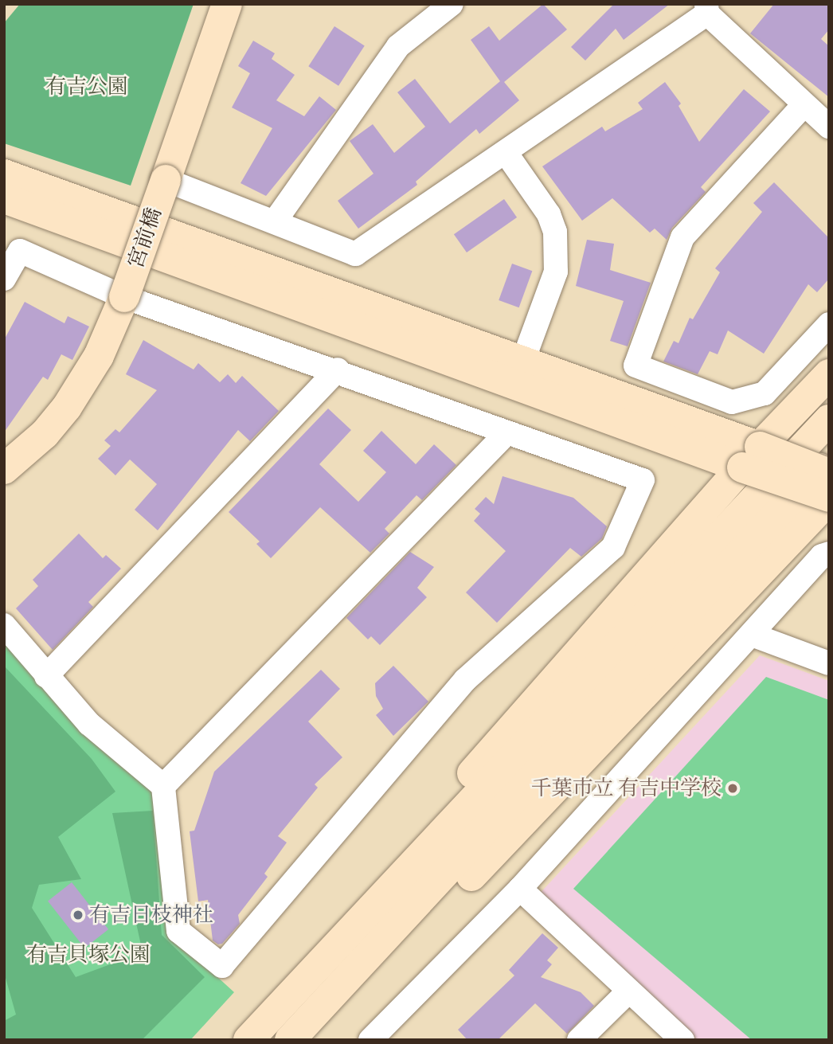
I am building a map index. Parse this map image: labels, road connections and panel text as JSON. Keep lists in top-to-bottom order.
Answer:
{
  "streets": {
    "street": ["宮前橋"]
  },
  "parks": ["有吉公園", "有吉貝塚公園"],
  "places": ["千葉市立 有吉中学校", "有吉日枝神社"]
}
